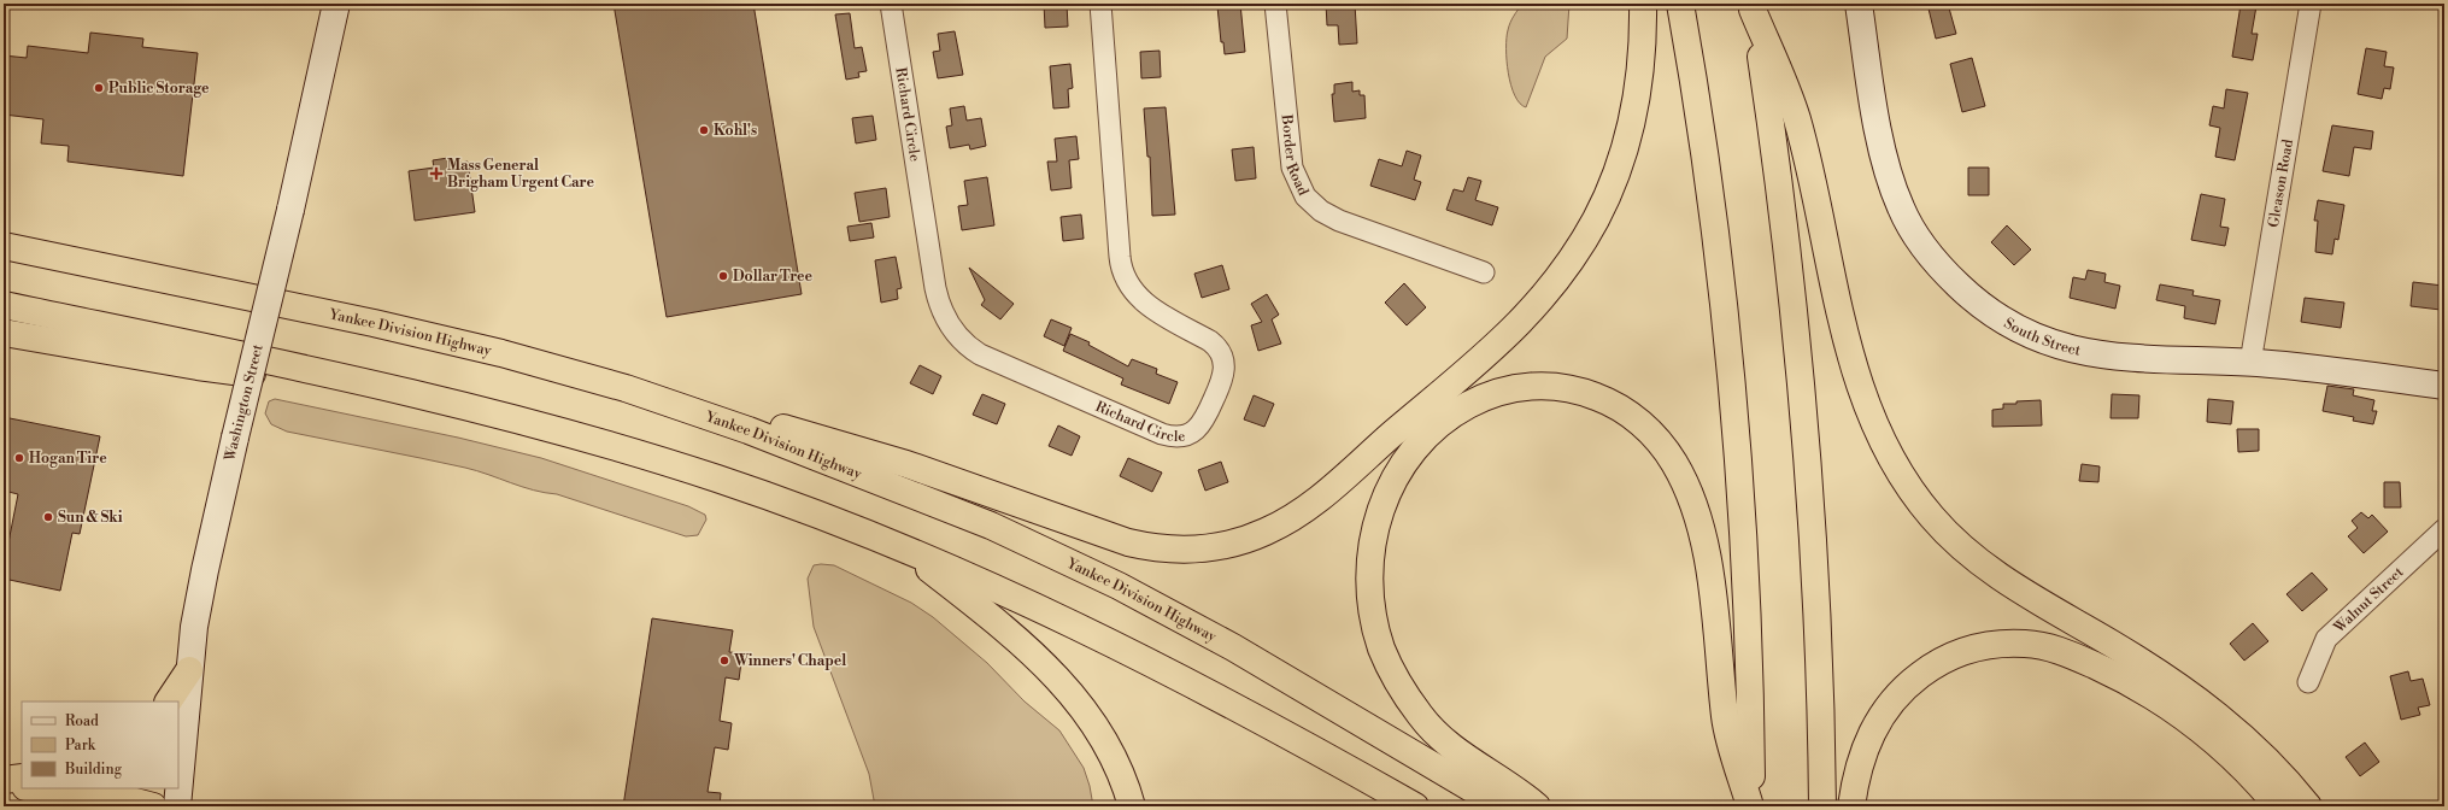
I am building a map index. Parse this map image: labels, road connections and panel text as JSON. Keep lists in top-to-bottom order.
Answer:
{
  "streets": {
    "highway": ["Yankee Division Highway"],
    "main road": ["South Street", "Washington Street"],
    "street": [
      "Richard Circle",
      "Border Road",
      "Gleason Road",
      "Walnut Street"
    ]
  },
  "crossings": [
    ["Gleason Road", "South Street"]
  ],
  "places": {
    "other": [
      "Public Storage",
      "Kohl's",
      "Dollar Tree",
      "Hogan Tire",
      "Sun & Ski",
      "Winners' Chapel"
    ],
    "health": ["Mass General Brigham Urgent Care"]
  },
  "legend": ["Road", "Park", "Building"]
}
